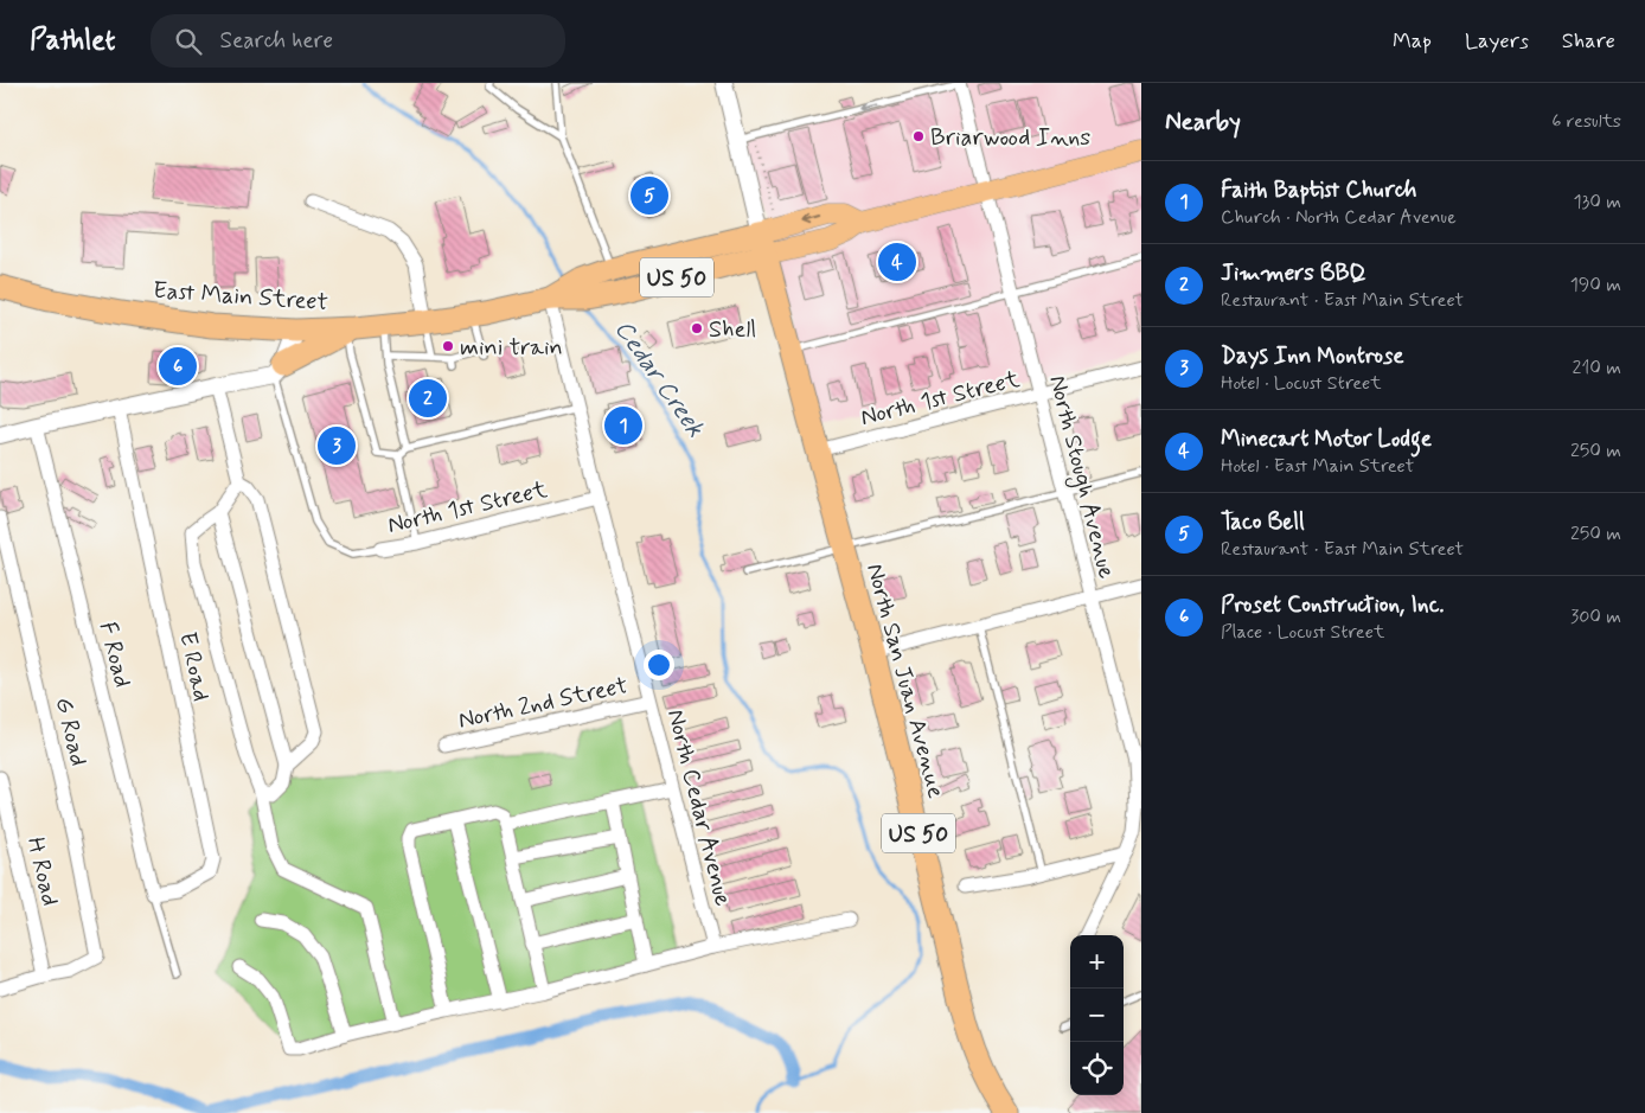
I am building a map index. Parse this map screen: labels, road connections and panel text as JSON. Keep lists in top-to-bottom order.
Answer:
{
  "streets": {
    "highway": ["US 50", "East Main Street", "North San Juan Avenue"],
    "street": [
      "North 1st Street",
      "North Stough Avenue",
      "F Road",
      "E Road",
      "North 2nd Street",
      "G Road",
      "North Cedar Avenue",
      "H Road"
    ]
  },
  "crossings": [
    ["US 50", "East Main Street"],
    ["US 50", "North San Juan Avenue"],
    ["East Main Street", "North Stough Avenue"],
    ["East Main Street", "North San Juan Avenue"],
    ["East Main Street", "North Cedar Avenue"],
    ["North 1st Street", "North Stough Avenue"],
    ["North 1st Street", "North San Juan Avenue"],
    ["North 1st Street", "North Cedar Avenue"],
    ["F Road", "E Road"],
    ["North 2nd Street", "North Cedar Avenue"],
    ["G Road", "H Road"]
  ],
  "water": ["Cedar Creek"],
  "places": ["Briarwood Inns", "Shell", "mini train"],
  "page": {
    "header": "Pathlet",
    "search": "Search here",
    "nav": ["Map", "Layers", "Share"],
    "heading": ["Nearby", "6 results"],
    "list": [
      {
        "mark": "1",
        "name": "Faith Baptist Church",
        "note": "Church · North Cedar Avenue",
        "value": "130 m"
      },
      {
        "mark": "2",
        "name": "Jimmers BBQ",
        "note": "Restaurant · East Main Street",
        "value": "190 m"
      },
      {
        "mark": "3",
        "name": "Days Inn Montrose",
        "note": "Hotel · Locust Street",
        "value": "210 m"
      },
      {
        "mark": "4",
        "name": "Minecart Motor Lodge",
        "note": "Hotel · East Main Street",
        "value": "250 m"
      },
      {
        "mark": "5",
        "name": "Taco Bell",
        "note": "Restaurant · East Main Street",
        "value": "250 m"
      },
      {
        "mark": "6",
        "name": "Proset Construction, Inc.",
        "note": "Place · Locust Street",
        "value": "300 m"
      }
    ],
    "pins": [
      "5",
      "4",
      "6",
      "2",
      "1",
      "3"
    ],
    "map_buttons": ["+", "−"]
  }
}
